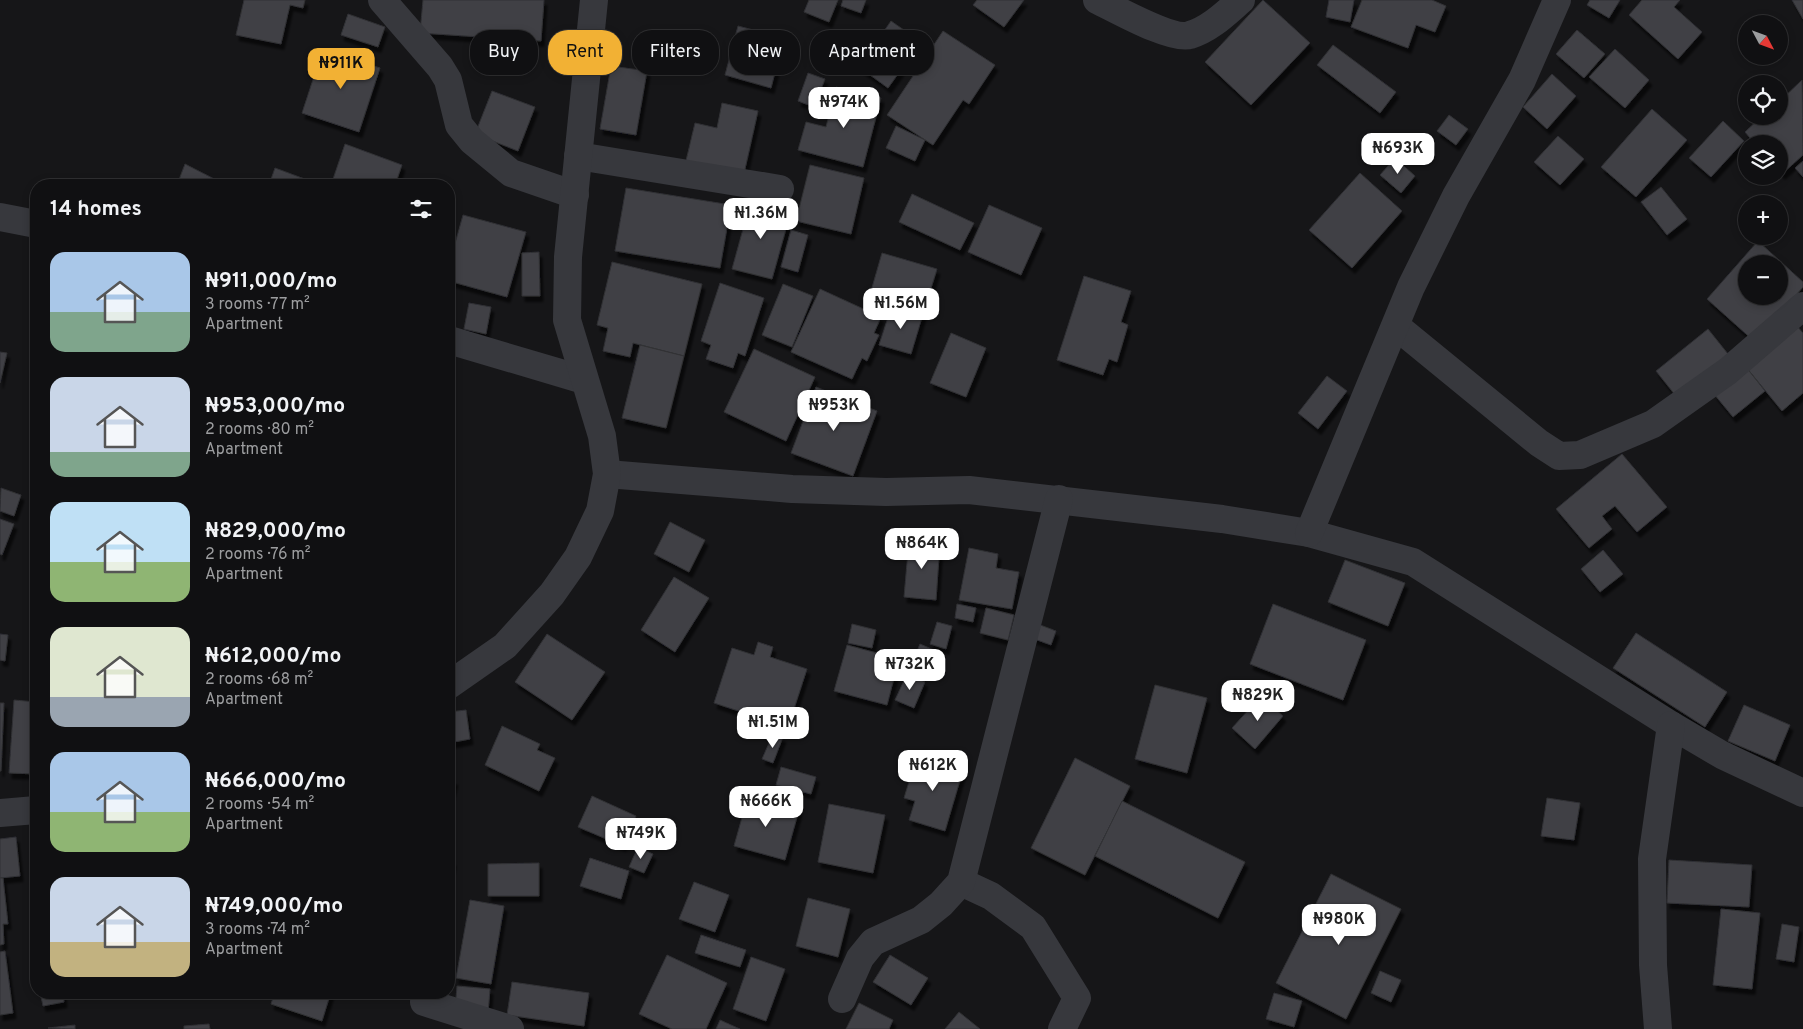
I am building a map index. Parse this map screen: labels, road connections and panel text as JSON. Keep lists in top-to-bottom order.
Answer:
{
  "north": "bottom right",
  "page": {
    "map_buttons": ["+", "−"],
    "chip": [
      "Buy",
      "Rent",
      "Filters",
      "New",
      "Apartment"
    ],
    "price": [
      "₦911K",
      "₦974K",
      "₦693K",
      "₦1.36M",
      "₦1.56M",
      "₦953K",
      "₦864K",
      "₦732K",
      "₦829K",
      "₦1.51M",
      "₦612K",
      "₦666K",
      "₦749K",
      "₦980K"
    ],
    "heading": "14 homes",
    "list": [
      {
        "name": "₦911,000/mo",
        "note": "3 rooms · 77 m² · Apartment"
      },
      {
        "name": "₦953,000/mo",
        "note": "2 rooms · 80 m² · Apartment"
      },
      {
        "name": "₦829,000/mo",
        "note": "2 rooms · 76 m² · Apartment"
      },
      {
        "name": "₦612,000/mo",
        "note": "2 rooms · 68 m² · Apartment"
      },
      {
        "name": "₦666,000/mo",
        "note": "2 rooms · 54 m² · Apartment"
      },
      {
        "name": "₦749,000/mo",
        "note": "3 rooms · 74 m² · Apartment"
      }
    ]
  }
}
